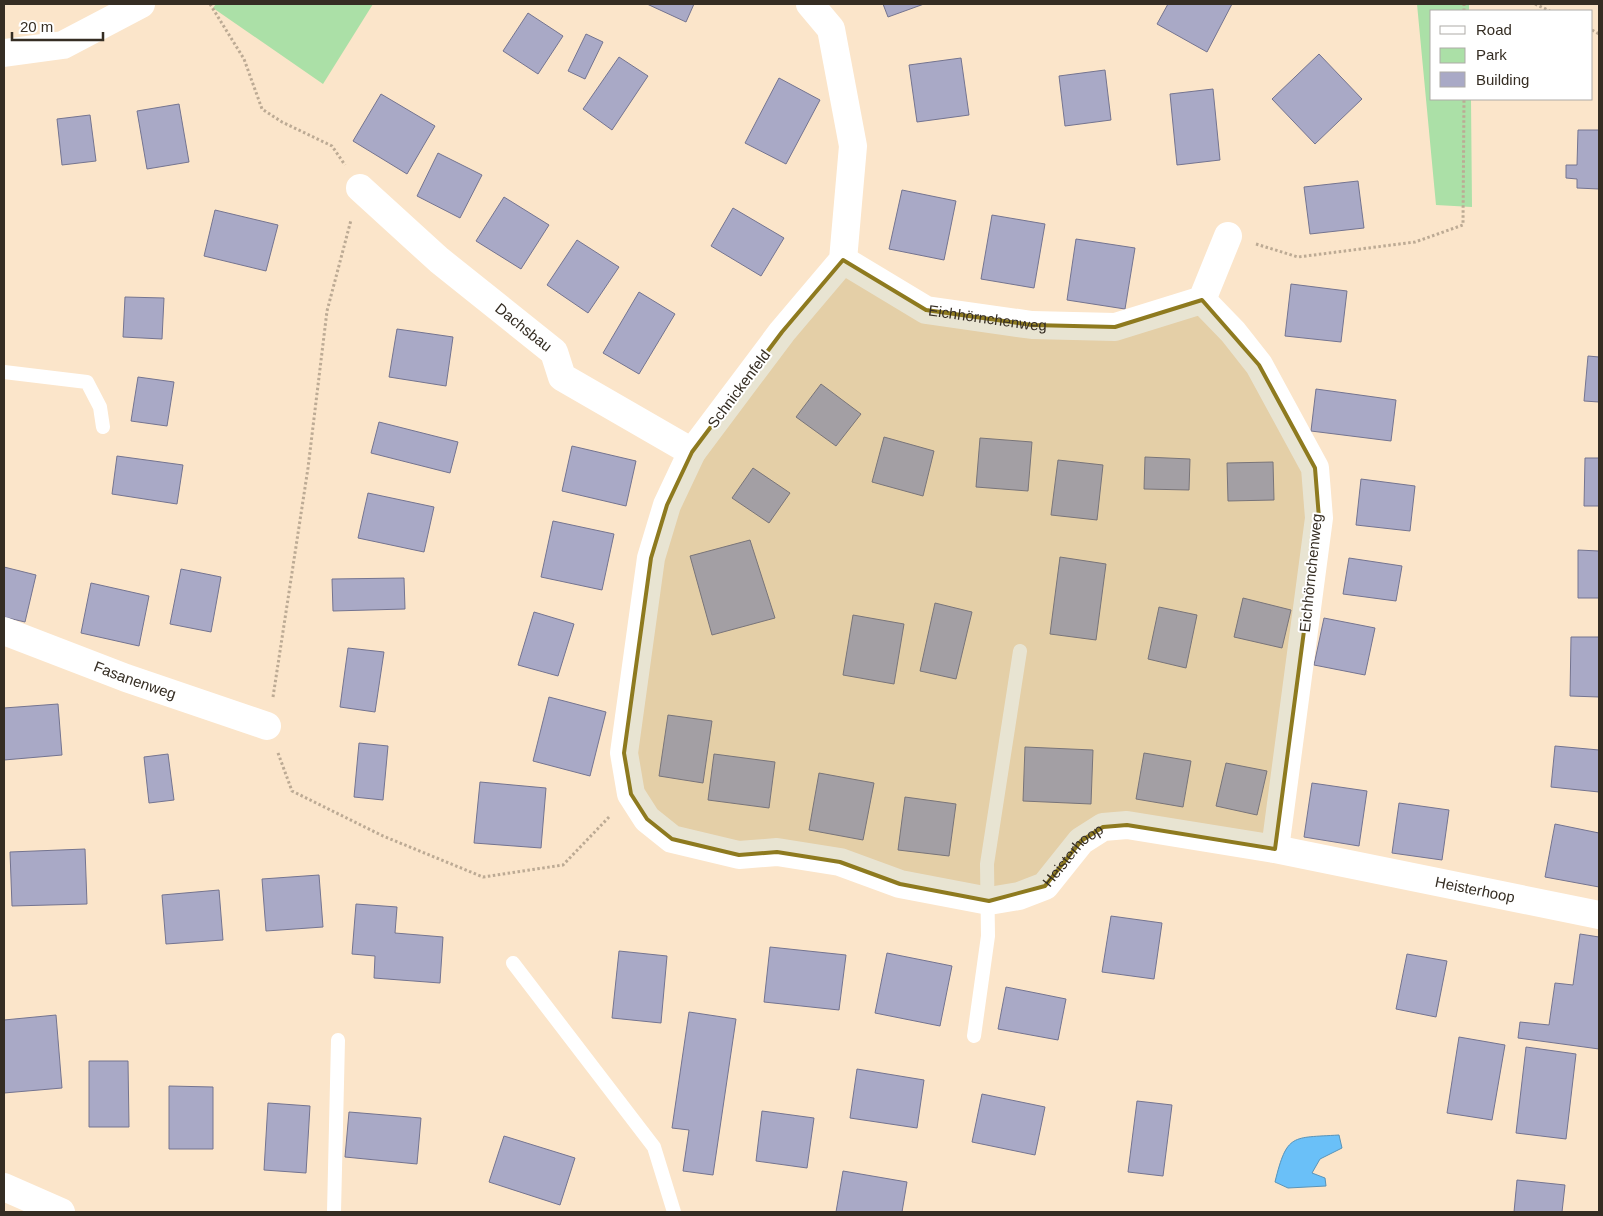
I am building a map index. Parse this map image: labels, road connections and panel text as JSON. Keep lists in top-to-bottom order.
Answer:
{
  "streets": {
    "street": [
      "Eichhörnchenweg",
      "Dachsbau",
      "Schnickenfeld",
      "Fasanenweg",
      "Heisterhoop"
    ]
  },
  "crossings": [
    ["Eichhörnchenweg", "Schnickenfeld"],
    ["Eichhörnchenweg", "Heisterhoop"],
    ["Dachsbau", "Schnickenfeld"],
    ["Schnickenfeld", "Heisterhoop"]
  ],
  "legend": ["Road", "Park", "Building"],
  "scale_bar": "20 m"
}
